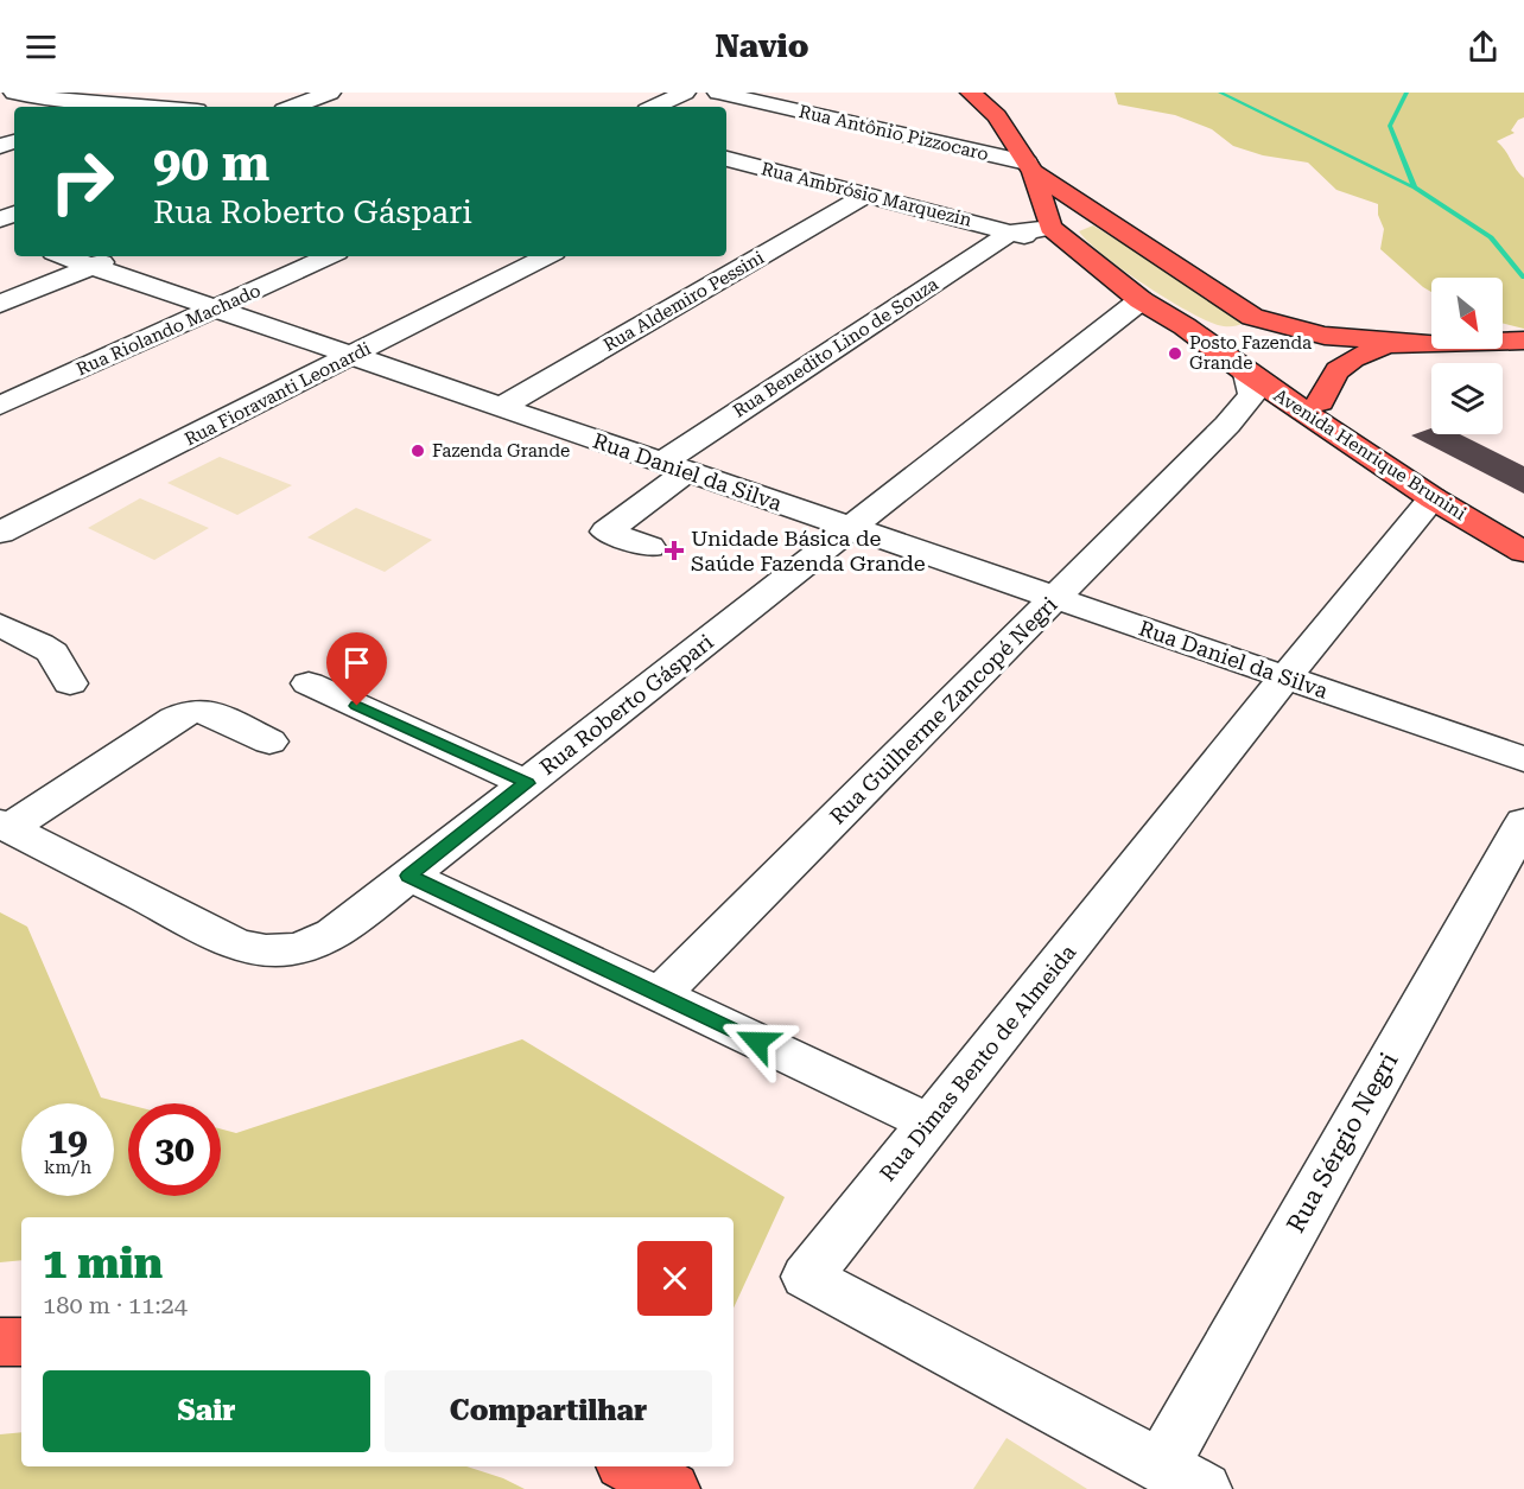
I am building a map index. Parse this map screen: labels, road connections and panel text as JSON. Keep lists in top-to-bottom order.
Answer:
{
  "streets": {
    "main road": ["Avenida Henrique Brunini"],
    "street": [
      "Rua Antônio Pizzocaro",
      "Rua Ambrósio Marquezin",
      "Rua Aldemiro Pessini",
      "Rua Riolando Machado",
      "Rua Benedito Lino de Souza",
      "Rua Fioravanti Leonardi",
      "Rua Daniel da Silva",
      "Rua Roberto Gáspari",
      "Rua Guilherme Zancopé Negri",
      "Rua Dimas Bento de Almeida",
      "Rua Sérgio Negri"
    ]
  },
  "crossings": [
    ["Rua Antônio Pizzocaro", "Avenida Henrique Brunini"],
    ["Rua Ambrósio Marquezin", "Rua Aldemiro Pessini"],
    ["Rua Ambrósio Marquezin", "Rua Benedito Lino de Souza"],
    ["Rua Ambrósio Marquezin", "Avenida Henrique Brunini"],
    ["Rua Aldemiro Pessini", "Rua Daniel da Silva"],
    ["Rua Riolando Machado", "Rua Daniel da Silva"],
    ["Rua Benedito Lino de Souza", "Rua Daniel da Silva"],
    ["Rua Fioravanti Leonardi", "Rua Daniel da Silva"],
    ["Avenida Henrique Brunini", "Rua Roberto Gáspari"],
    ["Avenida Henrique Brunini", "Rua Guilherme Zancopé Negri"],
    ["Avenida Henrique Brunini", "Rua Dimas Bento de Almeida"],
    ["Rua Daniel da Silva", "Rua Roberto Gáspari"],
    ["Rua Daniel da Silva", "Rua Guilherme Zancopé Negri"],
    ["Rua Daniel da Silva", "Rua Dimas Bento de Almeida"],
    ["Rua Dimas Bento de Almeida", "Rua Sérgio Negri"]
  ],
  "places": {
    "other": ["Posto Fazenda Grande", "Fazenda Grande"],
    "health": ["Unidade Básica de Saúde Fazenda Grande"]
  },
  "north": "bottom right",
  "page": {
    "header": "Navio",
    "turn": ["90 m", "Rua Roberto Gáspari"],
    "speed": "19 km/h",
    "limit": "30",
    "heading": ["1 min", "180 m · 11:24"],
    "buttons": ["Sair", "Compartilhar"]
  }
}
